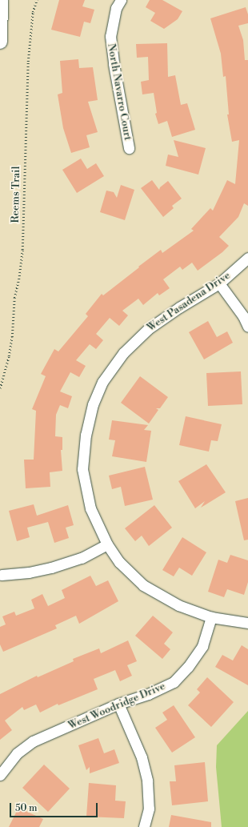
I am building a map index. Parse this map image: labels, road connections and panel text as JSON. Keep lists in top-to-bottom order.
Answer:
{
  "streets": {
    "street": ["North Navarro Court", "West Pasadena Drive", "West Woodridge Drive"],
    "path": ["Reems Trail"]
  },
  "crossings": [
    ["West Pasadena Drive", "West Woodridge Drive"]
  ],
  "scale_bar": "50 m"
}
